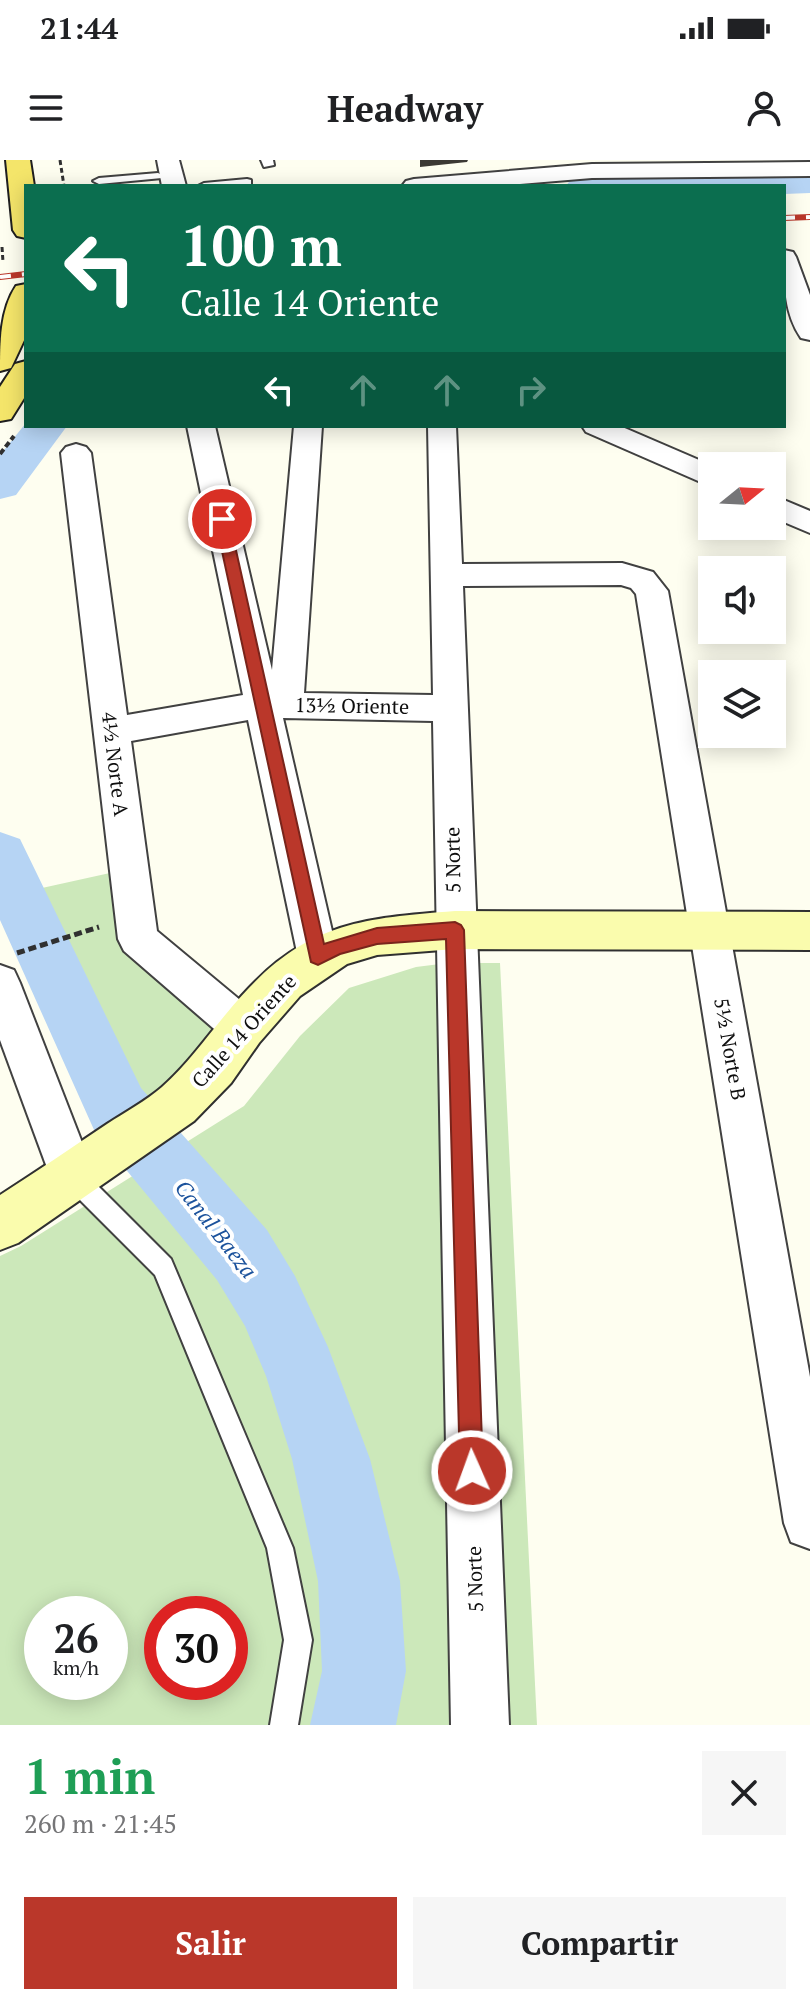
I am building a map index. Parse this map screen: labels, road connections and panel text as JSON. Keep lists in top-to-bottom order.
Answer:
{
  "streets": {
    "street": [
      "13½ Oriente",
      "4½ Norte A",
      "5 Norte",
      "Calle 14 Oriente",
      "5½ Norte B"
    ]
  },
  "crossings": [
    ["13½ Oriente", "4½ Norte A"],
    ["13½ Oriente", "5 Norte"],
    ["4½ Norte A", "Calle 14 Oriente"],
    ["5 Norte", "Calle 14 Oriente"],
    ["5 Norte", "5½ Norte B"],
    ["Calle 14 Oriente", "5½ Norte B"]
  ],
  "water": ["Canal Baeza"],
  "north": "right",
  "page": {
    "status": "21:44",
    "header": "Headway",
    "turn": ["100 m", "Calle 14 Oriente"],
    "speed": "26 km/h",
    "limit": "30",
    "heading": ["1 min", "260 m · 21:45"],
    "buttons": ["Salir", "Compartir"]
  }
}
